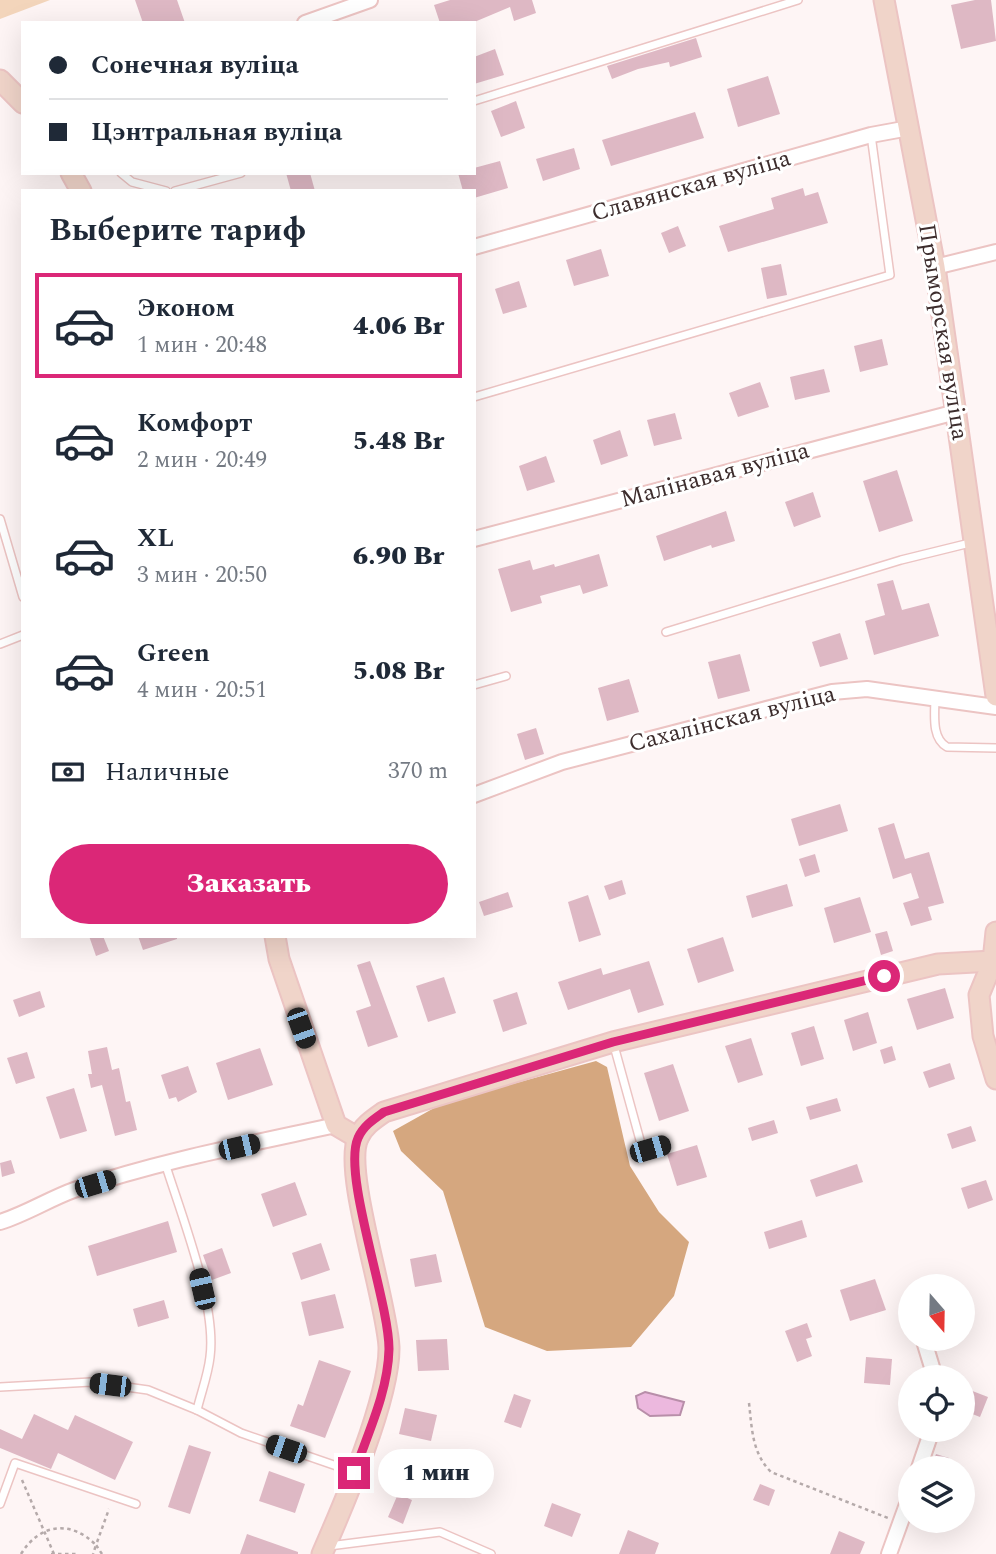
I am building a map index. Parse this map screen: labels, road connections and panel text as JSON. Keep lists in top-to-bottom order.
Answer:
{
  "streets": {
    "street": [
      "Славянская вуліца",
      "Прыморская вуліца",
      "Малінавая вуліца",
      "Сахалінская вуліца"
    ]
  },
  "crossings": [
    ["Славянская вуліца", "Прыморская вуліца"],
    ["Прыморская вуліца", "Малінавая вуліца"]
  ],
  "north": "bottom",
  "page": {
    "banner": ["Сонечная вуліца", "Цэнтральная вуліца"],
    "heading": "Выберите тариф",
    "list": [
      {
        "name": "Эконом",
        "note": "1 мин · 20:48",
        "value": "4.06 Br"
      },
      {
        "name": "Комфорт",
        "note": "2 мин · 20:49",
        "value": "5.48 Br"
      },
      {
        "name": "XL",
        "note": "3 мин · 20:50",
        "value": "6.90 Br"
      },
      {
        "name": "Green",
        "note": "4 мин · 20:51",
        "value": "5.08 Br"
      }
    ],
    "pay": ["Наличные", "370 m"],
    "buttons": "Заказать",
    "bubble": "1 мин"
  }
}
